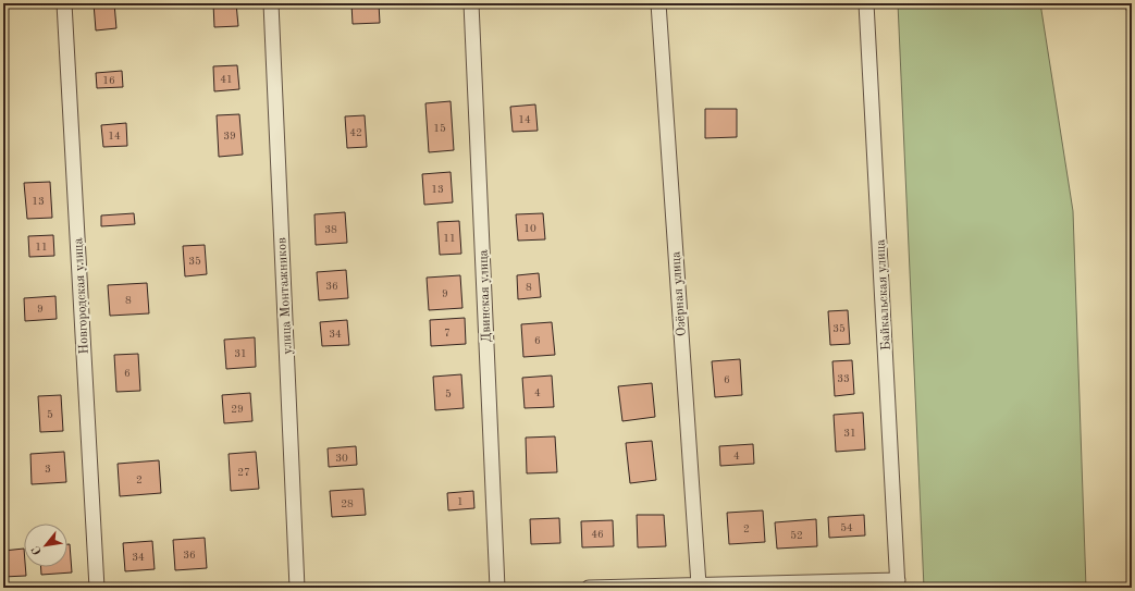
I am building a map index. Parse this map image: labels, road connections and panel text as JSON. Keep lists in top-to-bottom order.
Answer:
{
  "streets": {
    "street": [
      "Озёрная улица",
      "Байкальская улица",
      "Новгородская улица",
      "улица Монтажников",
      "Двинская улица"
    ]
  },
  "house_numbers": [
    "41",
    "16",
    "14",
    "15",
    "42",
    "14",
    "39",
    "13",
    "13",
    "10",
    "38",
    "11",
    "11",
    "35",
    "36",
    "8",
    "9",
    "8",
    "9",
    "35",
    "7",
    "34",
    "6",
    "31",
    "6",
    "33",
    "6",
    "4",
    "5",
    "29",
    "5",
    "31",
    "4",
    "30",
    "3",
    "27",
    "2",
    "1",
    "28",
    "54",
    "2",
    "46",
    "52",
    "36",
    "34"
  ],
  "north": "bottom left"
}
